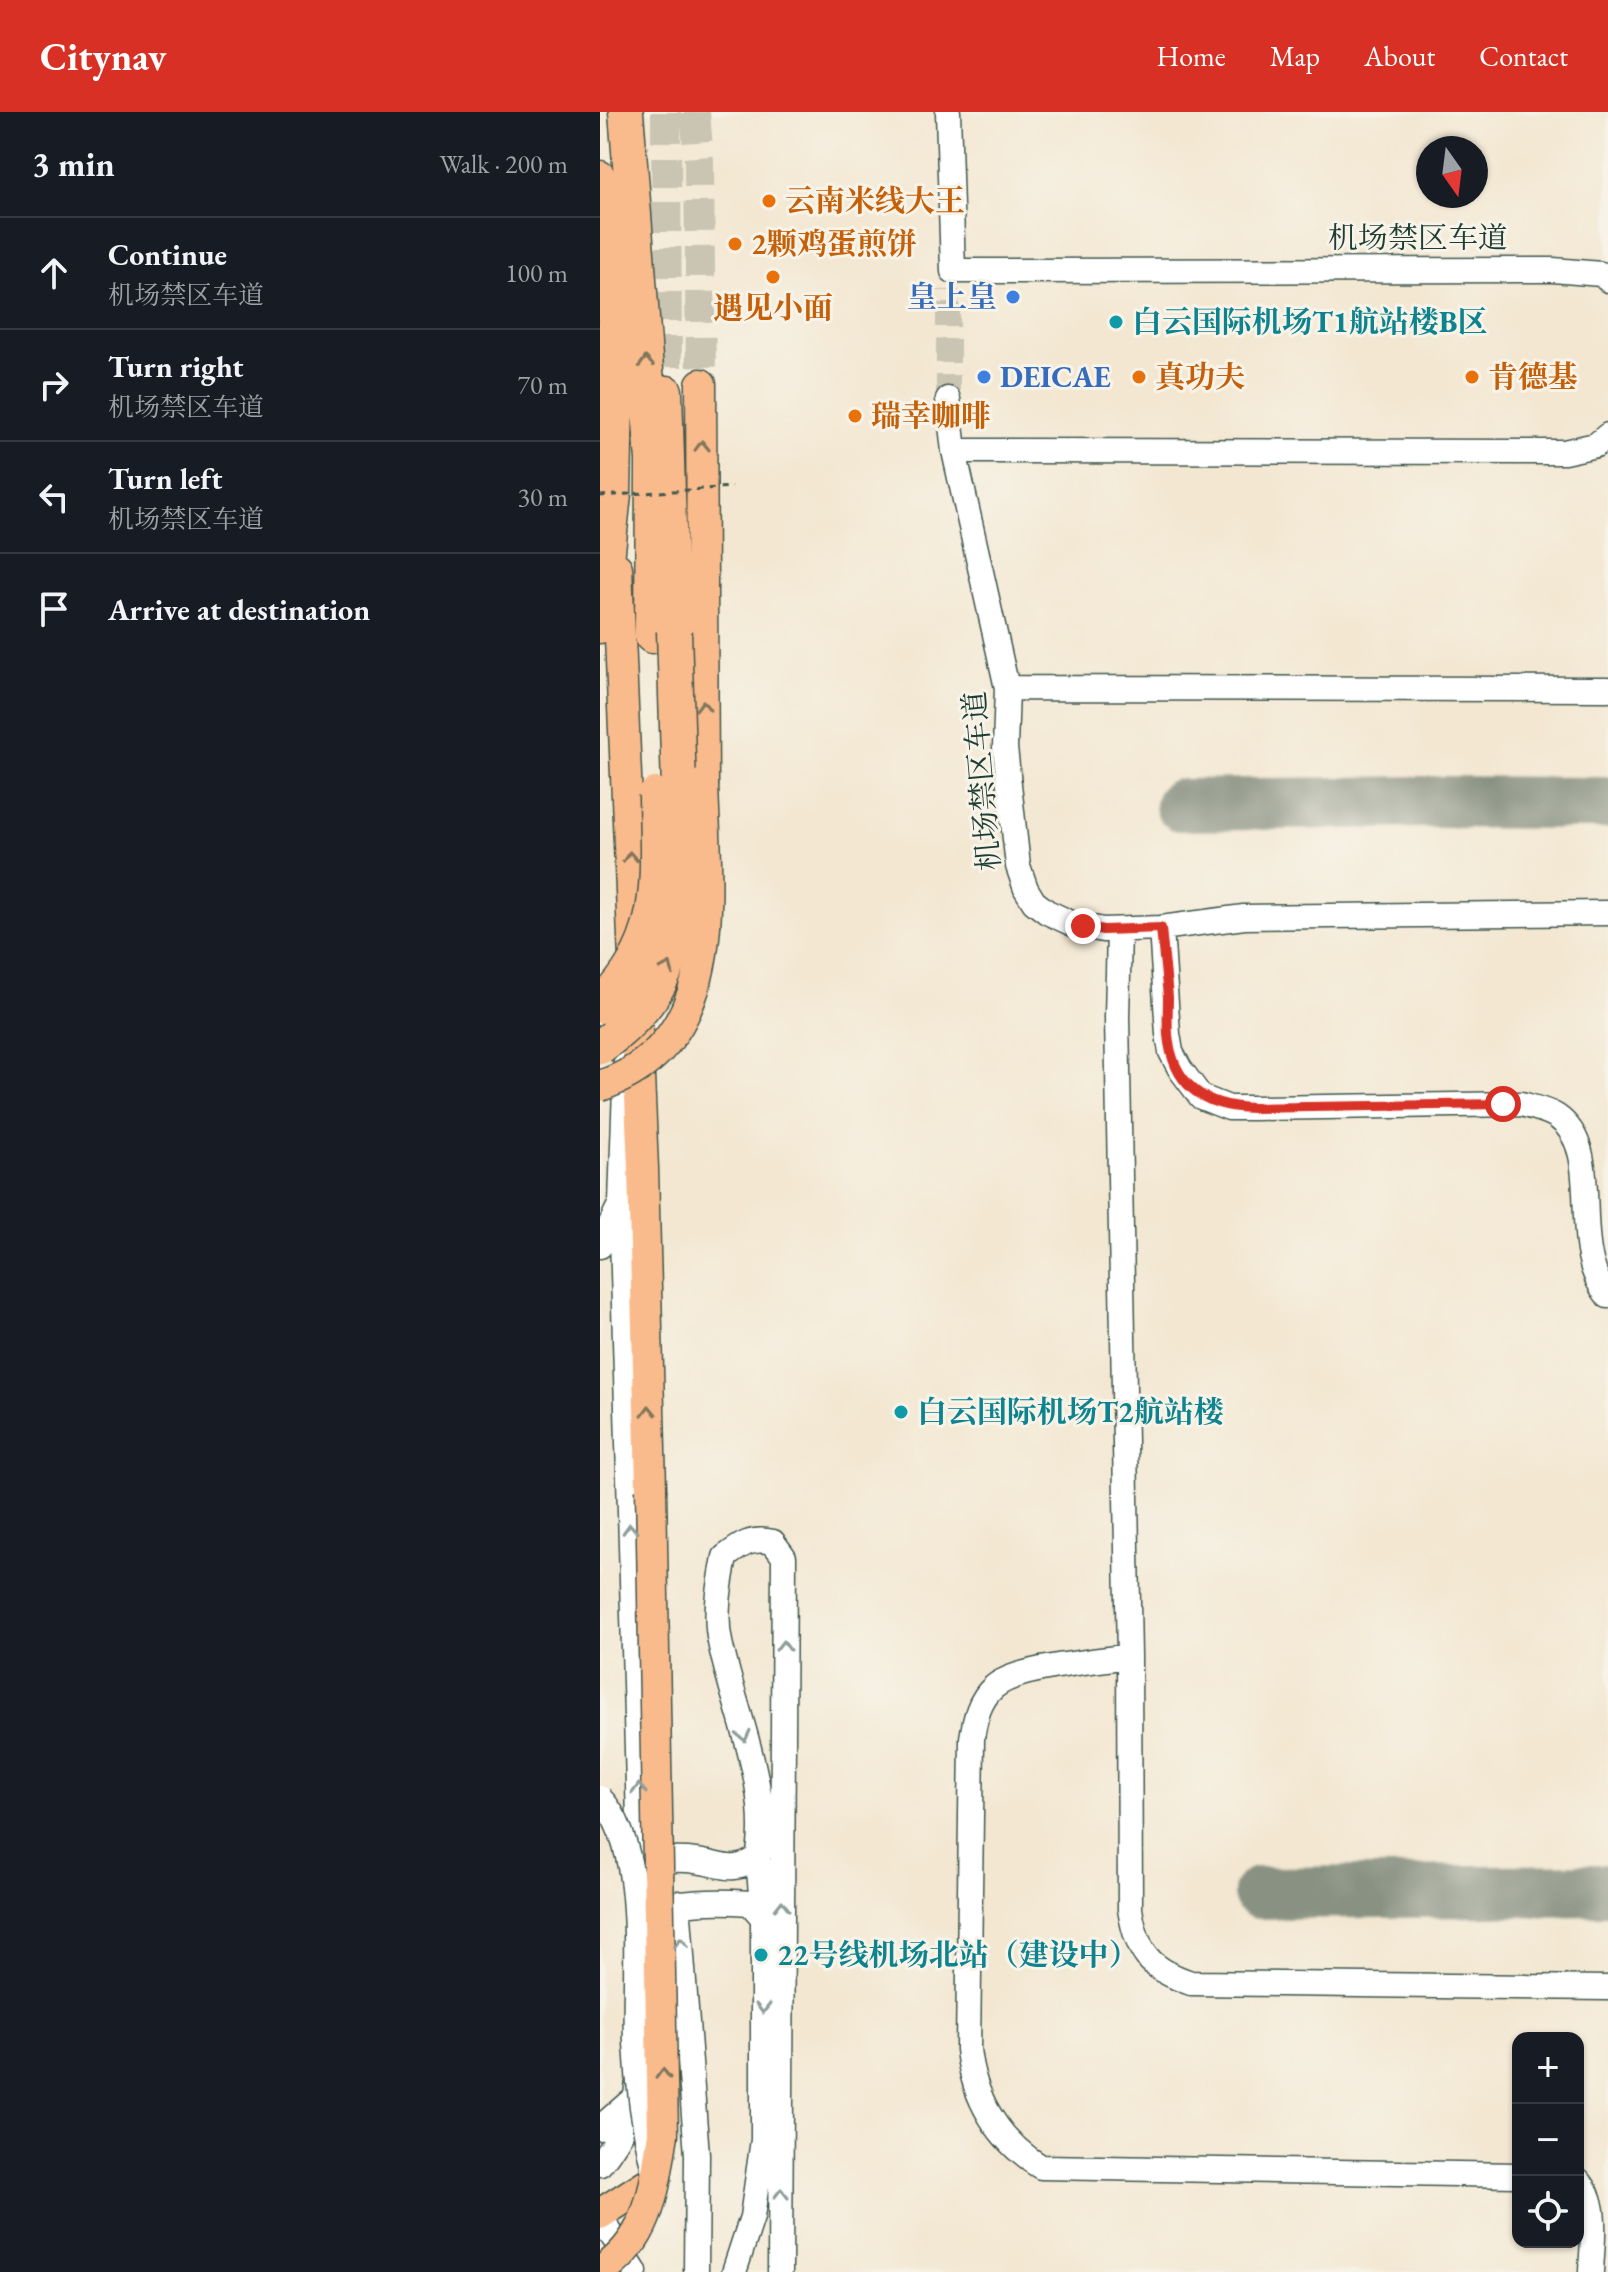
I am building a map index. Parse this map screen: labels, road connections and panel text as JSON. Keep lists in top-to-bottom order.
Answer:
{
  "streets": {
    "street": ["机场禁区车道"]
  },
  "places": [
    "云南米线大王",
    "2颗鸡蛋煎饼",
    "遇见小面",
    "皇上皇",
    "白云国际机场T1航站楼B区",
    "DEICAE",
    "真功夫",
    "肯德基",
    "瑞幸咖啡",
    "白云国际机场T2航站楼",
    "22号线机场北站（建设中）"
  ],
  "north": "bottom",
  "page": {
    "header": "Citynav",
    "nav": [
      "Home",
      "Map",
      "About",
      "Contact"
    ],
    "heading": ["3 min", "Walk · 200 m"],
    "list": [
      ["Continue", "机场禁区车道", "100 m"],
      ["Turn right", "机场禁区车道", "70 m"],
      ["Turn left", "机场禁区车道", "30 m"],
      "Arrive at destination"
    ],
    "map_buttons": ["+", "−"]
  }
}
